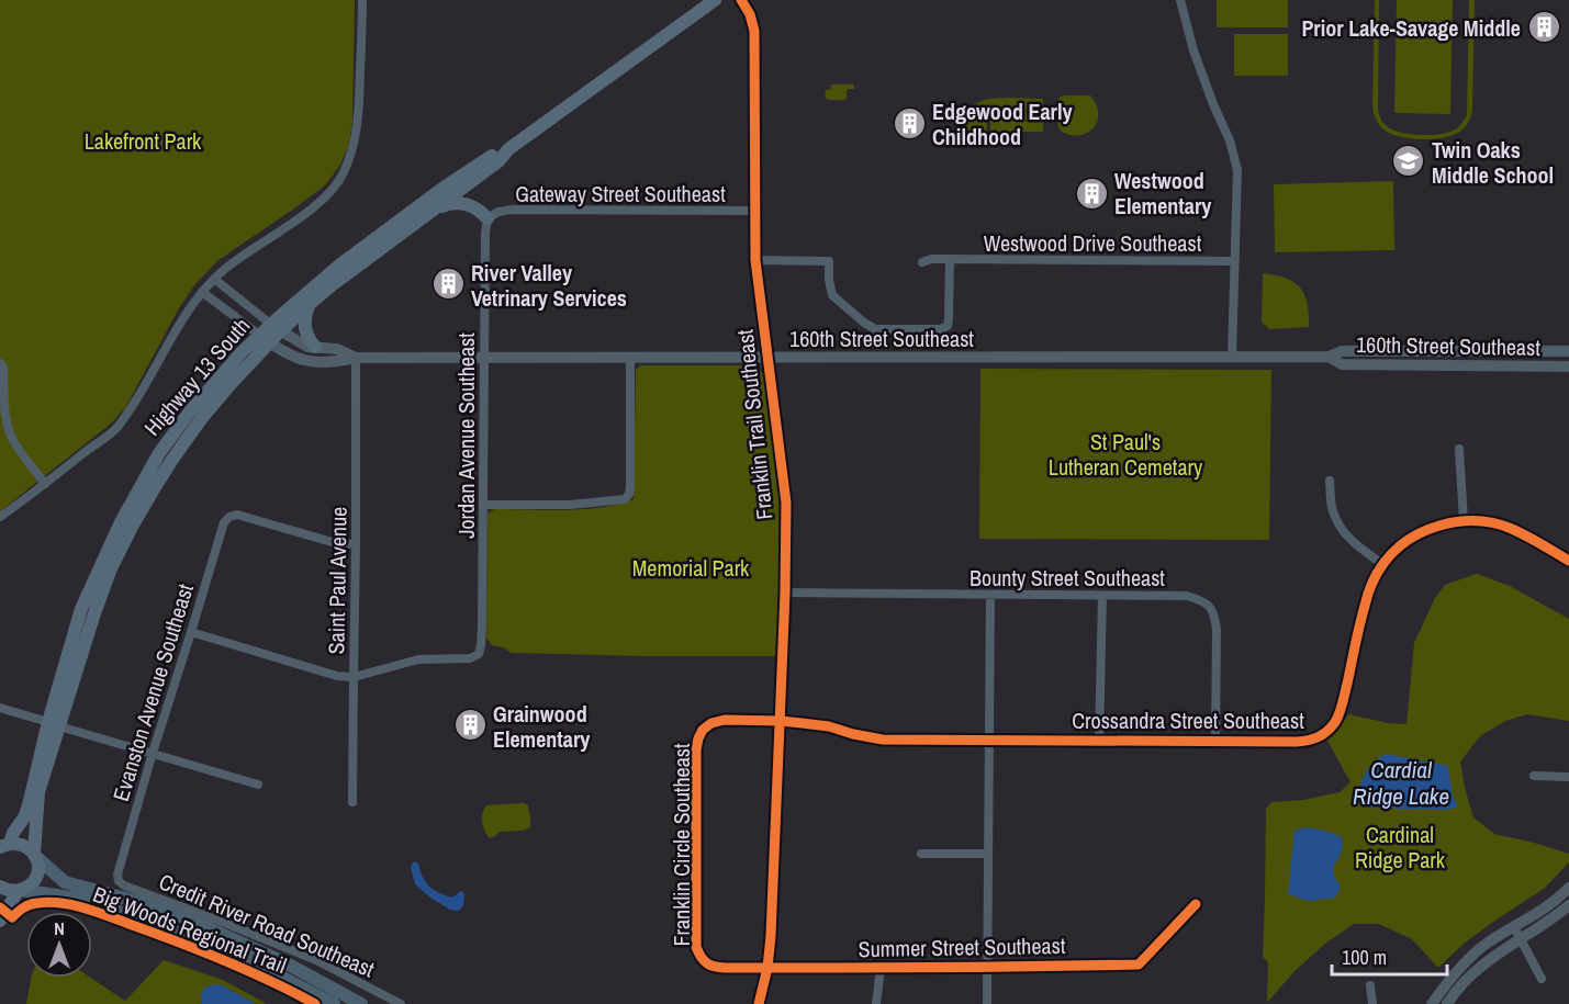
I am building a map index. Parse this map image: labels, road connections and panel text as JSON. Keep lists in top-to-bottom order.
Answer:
{
  "streets": {
    "main road": ["Highway 13 South"],
    "street": [
      "Gateway Street Southeast",
      "Westwood Drive Southeast",
      "160th Street Southeast",
      "Franklin Trail Southeast",
      "Jordan Avenue Southeast",
      "Bounty Street Southeast",
      "Saint Paul Avenue",
      "Evanston Avenue Southeast",
      "Crossandra Street Southeast",
      "Franklin Circle Southeast",
      "Credit River Road Southeast",
      "Summer Street Southeast"
    ],
    "cycle path": ["Big Woods Regional Trail"]
  },
  "crossings": [
    ["Gateway Street Southeast", "Franklin Trail Southeast"],
    ["Gateway Street Southeast", "Jordan Avenue Southeast"],
    ["160th Street Southeast", "Highway 13 South"],
    ["160th Street Southeast", "Franklin Trail Southeast"],
    ["160th Street Southeast", "Jordan Avenue Southeast"],
    ["160th Street Southeast", "Saint Paul Avenue"],
    ["Franklin Trail Southeast", "Bounty Street Southeast"],
    ["Franklin Trail Southeast", "Crossandra Street Southeast"],
    ["Franklin Trail Southeast", "Franklin Circle Southeast"],
    ["Franklin Trail Southeast", "Summer Street Southeast"],
    ["Jordan Avenue Southeast", "Saint Paul Avenue"],
    ["Bounty Street Southeast", "Crossandra Street Southeast"],
    ["Saint Paul Avenue", "Evanston Avenue Southeast"],
    ["Evanston Avenue Southeast", "Credit River Road Southeast"],
    ["Crossandra Street Southeast", "Franklin Circle Southeast"],
    ["Franklin Circle Southeast", "Summer Street Southeast"]
  ],
  "water": ["Cardial Ridge Lake"],
  "parks": [
    "Lakefront Park",
    "St Paul's Lutheran Cemetary",
    "Memorial Park",
    "Cardinal Ridge Park"
  ],
  "places": {
    "building": [
      "Prior Lake-Savage Middle",
      "Edgewood Early Childhood",
      "Westwood Elementary",
      "River Valley Vetrinary Services",
      "Grainwood Elementary"
    ],
    "school or university": ["Twin Oaks Middle School"]
  },
  "scale_bar": "100 m",
  "north": "top"
}
